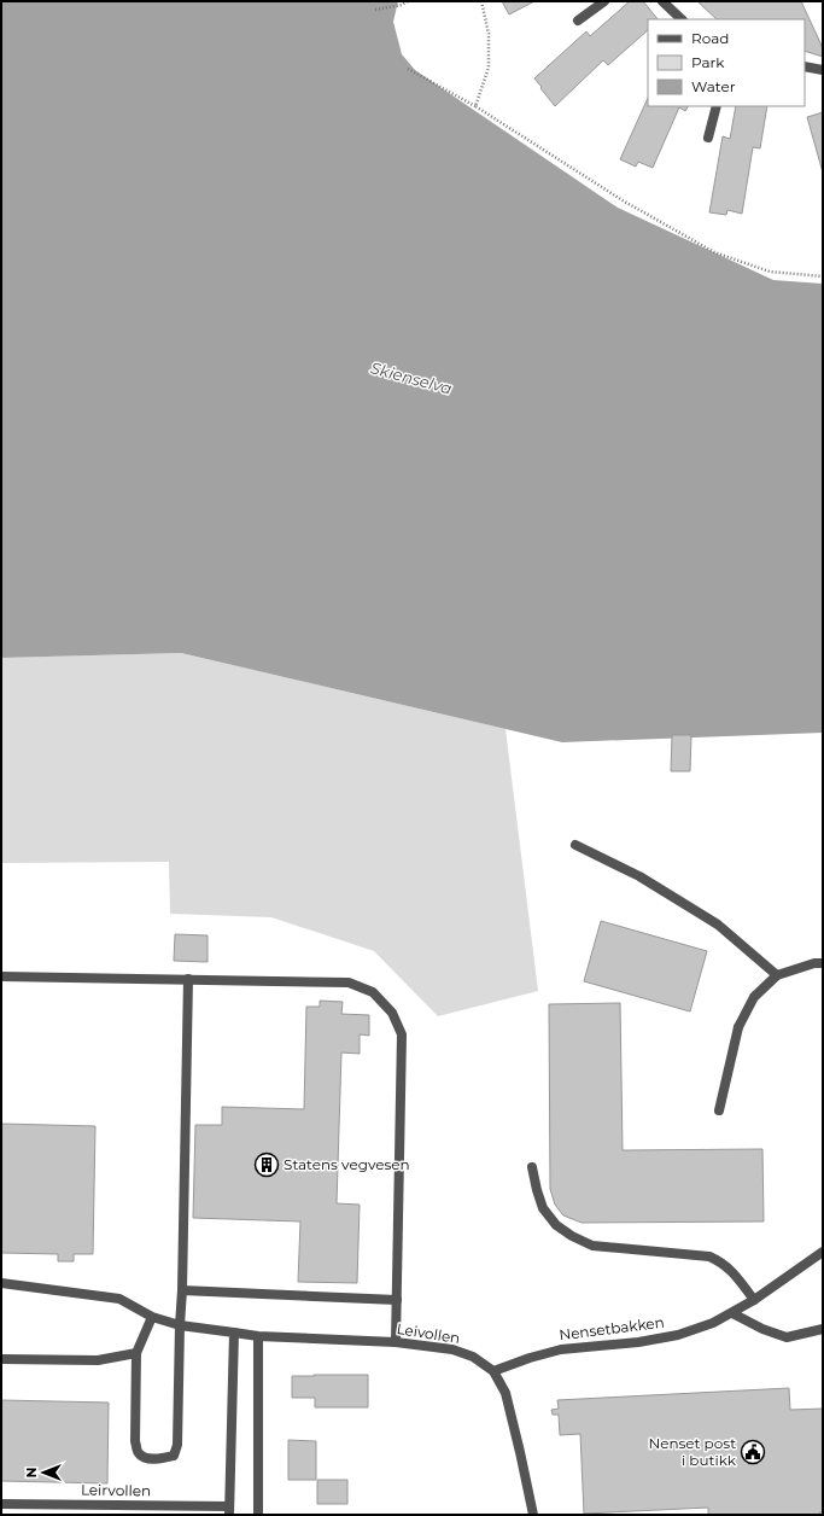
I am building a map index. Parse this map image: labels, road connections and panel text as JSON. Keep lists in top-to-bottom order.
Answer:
{
  "streets": {
    "street": ["Nensetbakken", "Leivollen", "Leirvollen"]
  },
  "crossings": [
    ["Nensetbakken", "Leivollen"],
    ["Leivollen", "Leirvollen"]
  ],
  "water": ["Skienselva"],
  "places": {
    "building": ["Statens vegvesen"],
    "public building": ["Nenset post i butikk"]
  },
  "legend": ["Road", "Park", "Water"],
  "north": "left"
}
